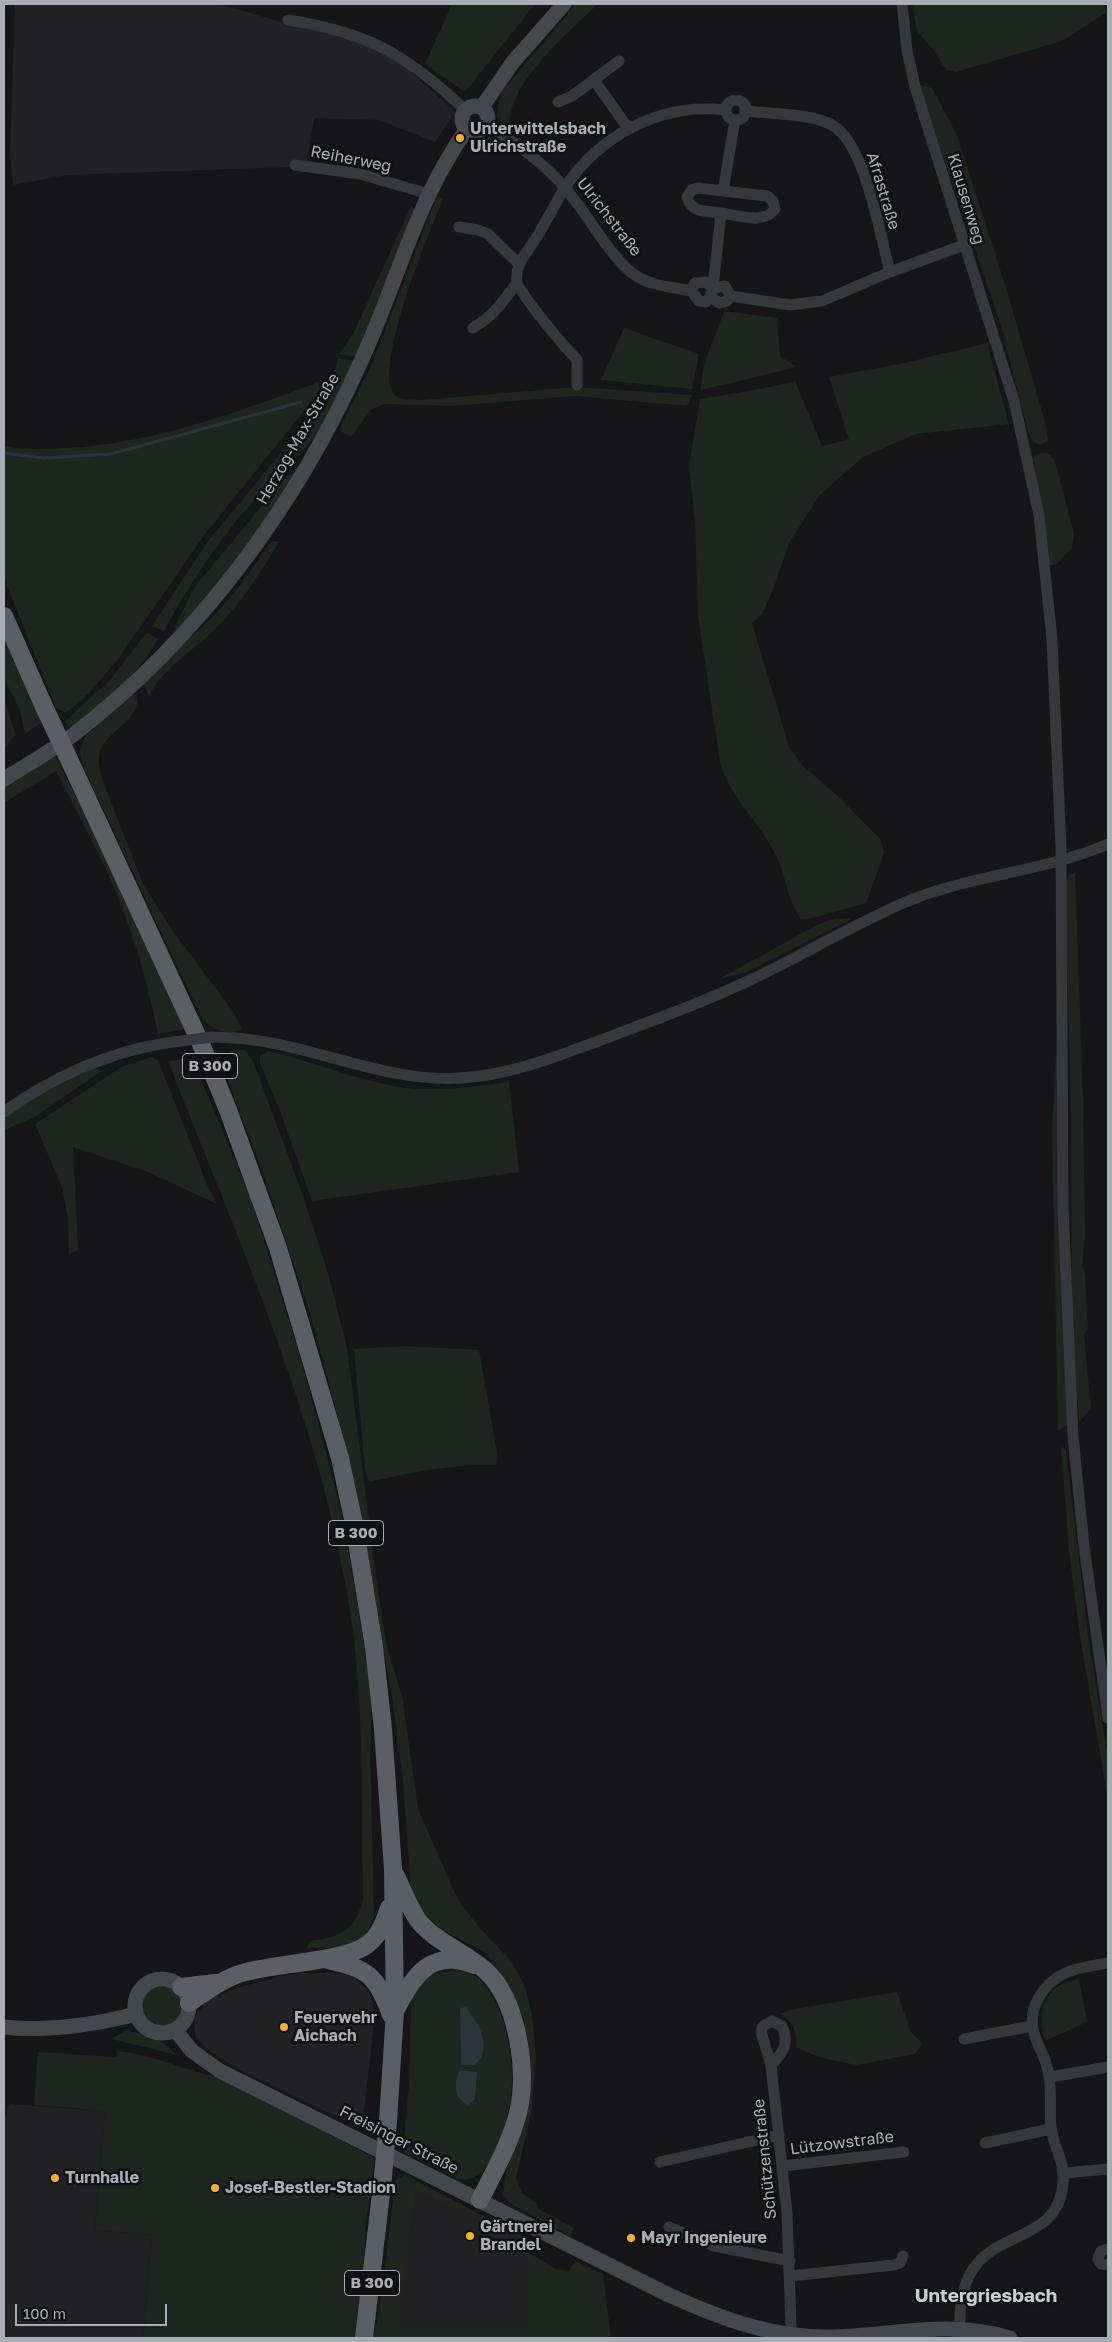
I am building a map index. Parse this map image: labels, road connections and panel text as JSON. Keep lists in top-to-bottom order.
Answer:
{
  "streets": {
    "highway": ["B 300"],
    "main road": ["Herzog-Max-Straße", "Freisinger Straße"],
    "street": [
      "Reiherweg",
      "Afrastraße",
      "Klausenweg",
      "Ulrichstraße",
      "Lützowstraße",
      "Schützenstraße"
    ]
  },
  "crossings": [
    ["Reiherweg", "Herzog-Max-Straße"],
    ["Afrastraße", "Ulrichstraße"],
    ["Klausenweg", "Ulrichstraße"],
    ["Ulrichstraße", "Herzog-Max-Straße"],
    ["Freisinger Straße", "Schützenstraße"],
    ["Lützowstraße", "Schützenstraße"]
  ],
  "districts": ["Untergriesbach"],
  "places": [
    "Unterwittelsbach Ulrichstraße",
    "Feuerwehr Aichach",
    "Turnhalle",
    "Josef-Bestler-Stadion",
    "Gärtnerei Brandel",
    "Mayr Ingenieure"
  ],
  "scale_bar": "100 m"
}
